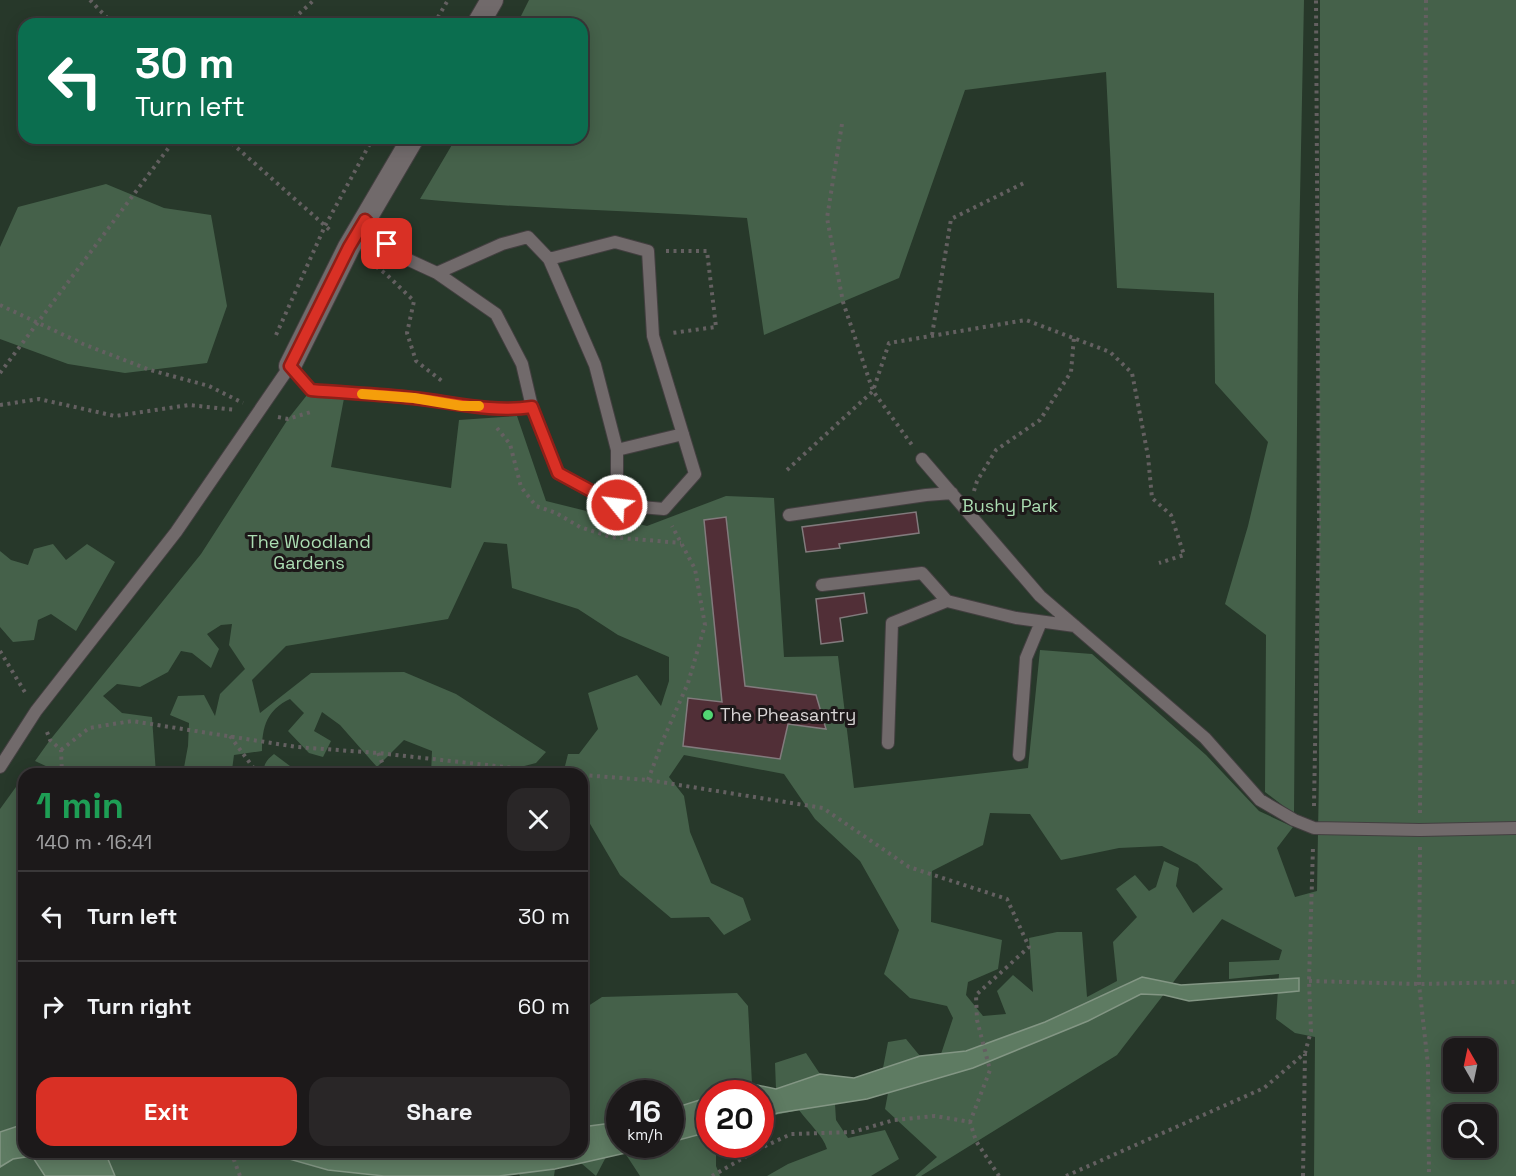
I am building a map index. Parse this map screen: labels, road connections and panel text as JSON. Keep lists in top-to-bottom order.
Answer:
{
  "parks": ["Bushy Park", "The Woodland Gardens"],
  "places": ["The Pheasantry"],
  "north": "top",
  "page": {
    "turn": ["30 m", "Turn left"],
    "heading": ["1 min", "140 m · 16:41"],
    "list": [
      {
        "name": "Turn left",
        "value": "30 m"
      },
      {
        "name": "Turn right",
        "value": "60 m"
      }
    ],
    "buttons": ["Exit", "Share"],
    "speed": "16 km/h",
    "limit": "20"
  }
}
